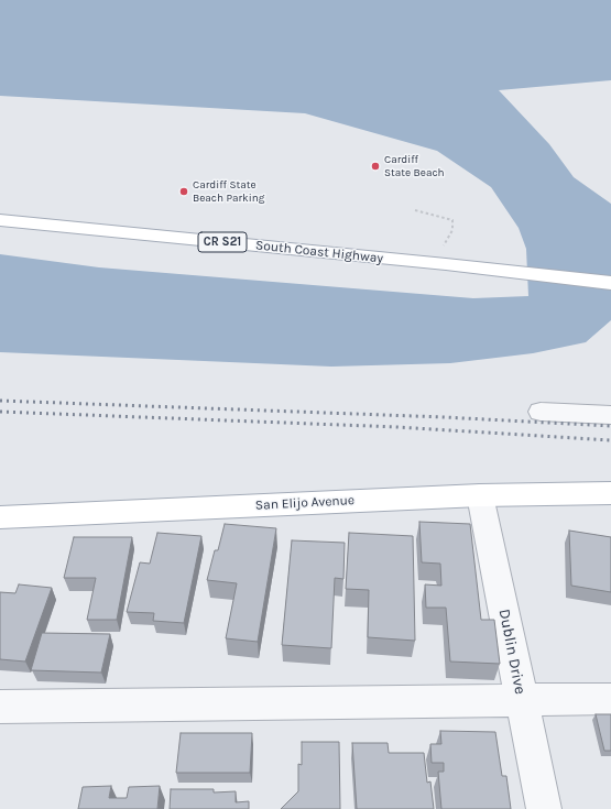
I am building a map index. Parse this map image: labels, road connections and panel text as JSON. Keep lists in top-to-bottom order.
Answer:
{
  "streets": {
    "main road": ["CR S21", "South Coast Highway", "San Elijo Avenue"],
    "street": ["Dublin Drive"]
  },
  "crossings": [
    ["San Elijo Avenue", "Dublin Drive"]
  ],
  "places": ["Cardiff State Beach", "Cardiff State Beach Parking"]
}
